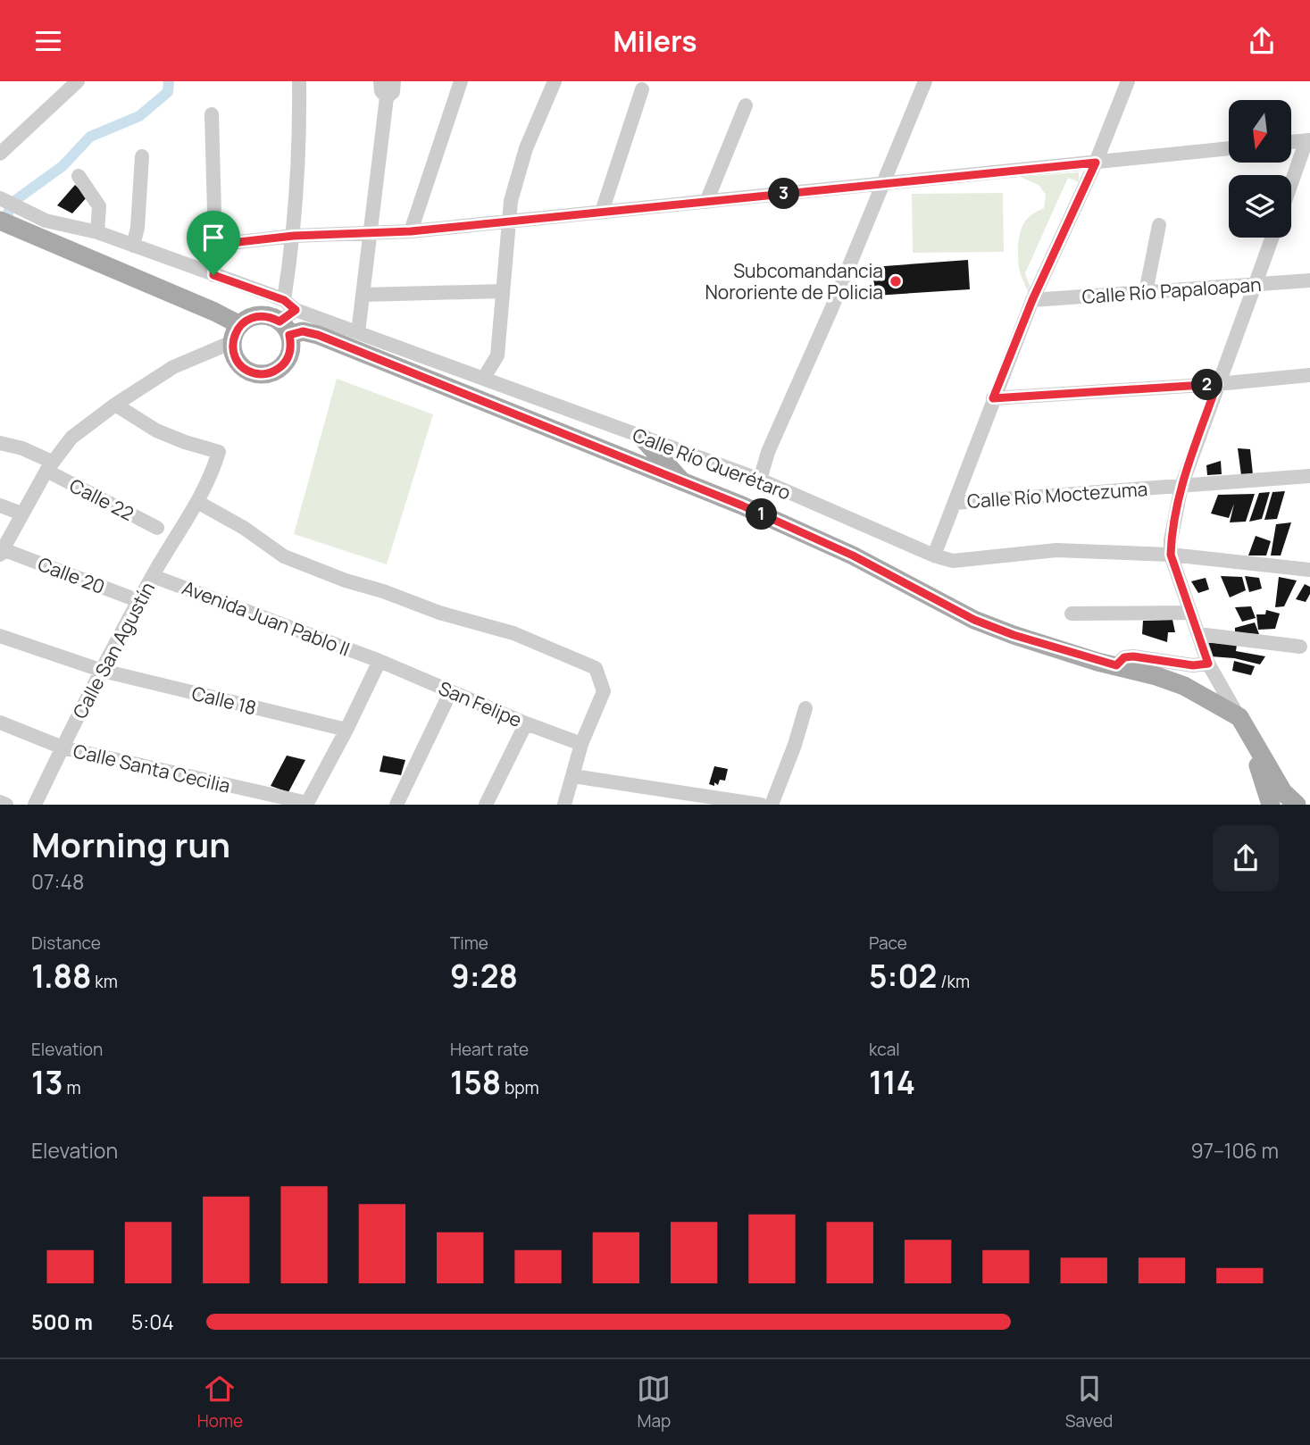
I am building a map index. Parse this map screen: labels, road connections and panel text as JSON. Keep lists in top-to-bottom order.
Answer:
{
  "streets": {
    "main road": ["Calle Río Querétaro"],
    "street": [
      "Calle Río Papaloapan",
      "Calle Río Moctezuma",
      "Calle 22",
      "Calle 20",
      "Avenida Juan Pablo II",
      "Calle San Agustín",
      "Calle 18",
      "San Felipe",
      "Calle Santa Cecilia"
    ]
  },
  "crossings": [
    ["Calle 20", "Calle San Agustín"],
    ["Avenida Juan Pablo II", "Calle San Agustín"],
    ["Avenida Juan Pablo II", "San Felipe"],
    ["Calle San Agustín", "Calle 18"],
    ["Calle San Agustín", "Calle Santa Cecilia"]
  ],
  "places": ["Subcomandancia Nororiente de Policia"],
  "north": "bottom",
  "page": {
    "header": "Milers",
    "pins": ["3", "2", "1"],
    "heading": ["Morning run", "07:48"],
    "stats": [
      ["Distance", "1.88 km"],
      ["Time", "9:28"],
      ["Pace", "5:02 /km"],
      ["Elevation", "13 m"],
      ["Heart rate", "158 bpm"],
      ["kcal", "114"]
    ],
    "chart": ["Elevation", "97–106 m"],
    "list": [
      {
        "name": "500 m",
        "note": "5:04"
      }
    ],
    "tabs": ["Home", "Map", "Saved"]
  }
}
